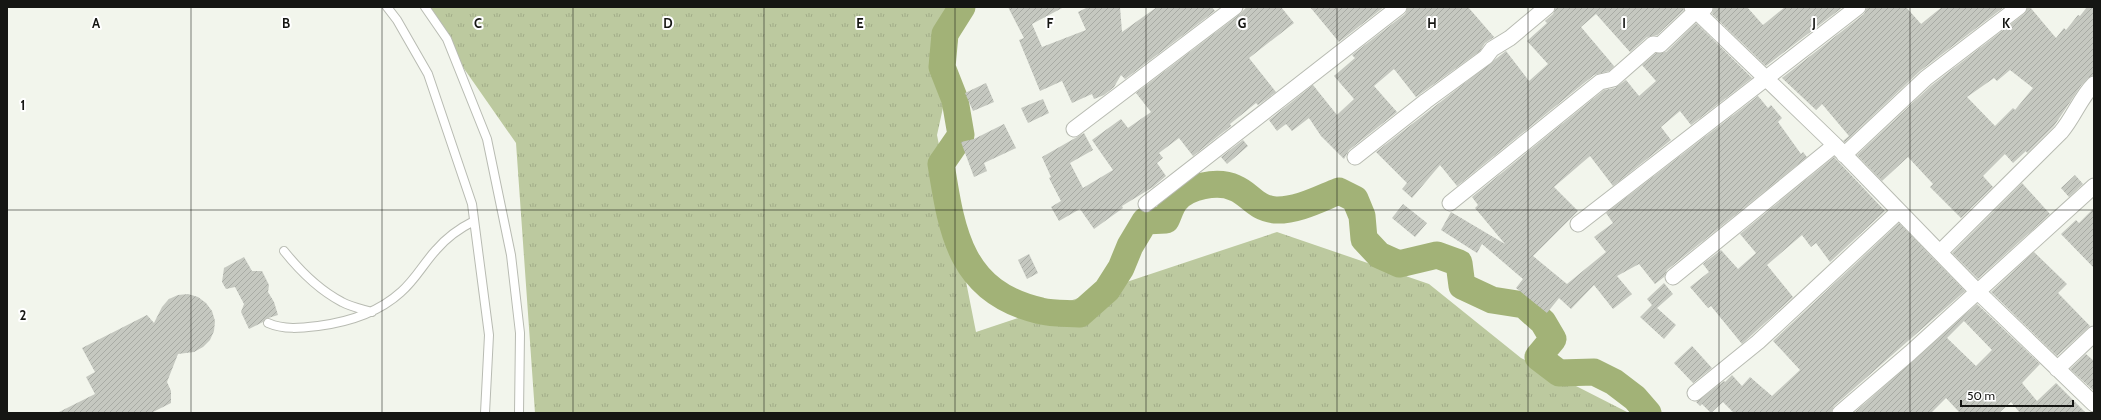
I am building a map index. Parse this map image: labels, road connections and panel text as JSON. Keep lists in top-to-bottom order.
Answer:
{
  "scale_bar": "50 m",
  "grid": {
    "columns": [
      "A",
      "B",
      "C",
      "D",
      "E",
      "F",
      "G",
      "H",
      "I",
      "J",
      "K"
    ],
    "rows": ["1", "2"]
  }
}
